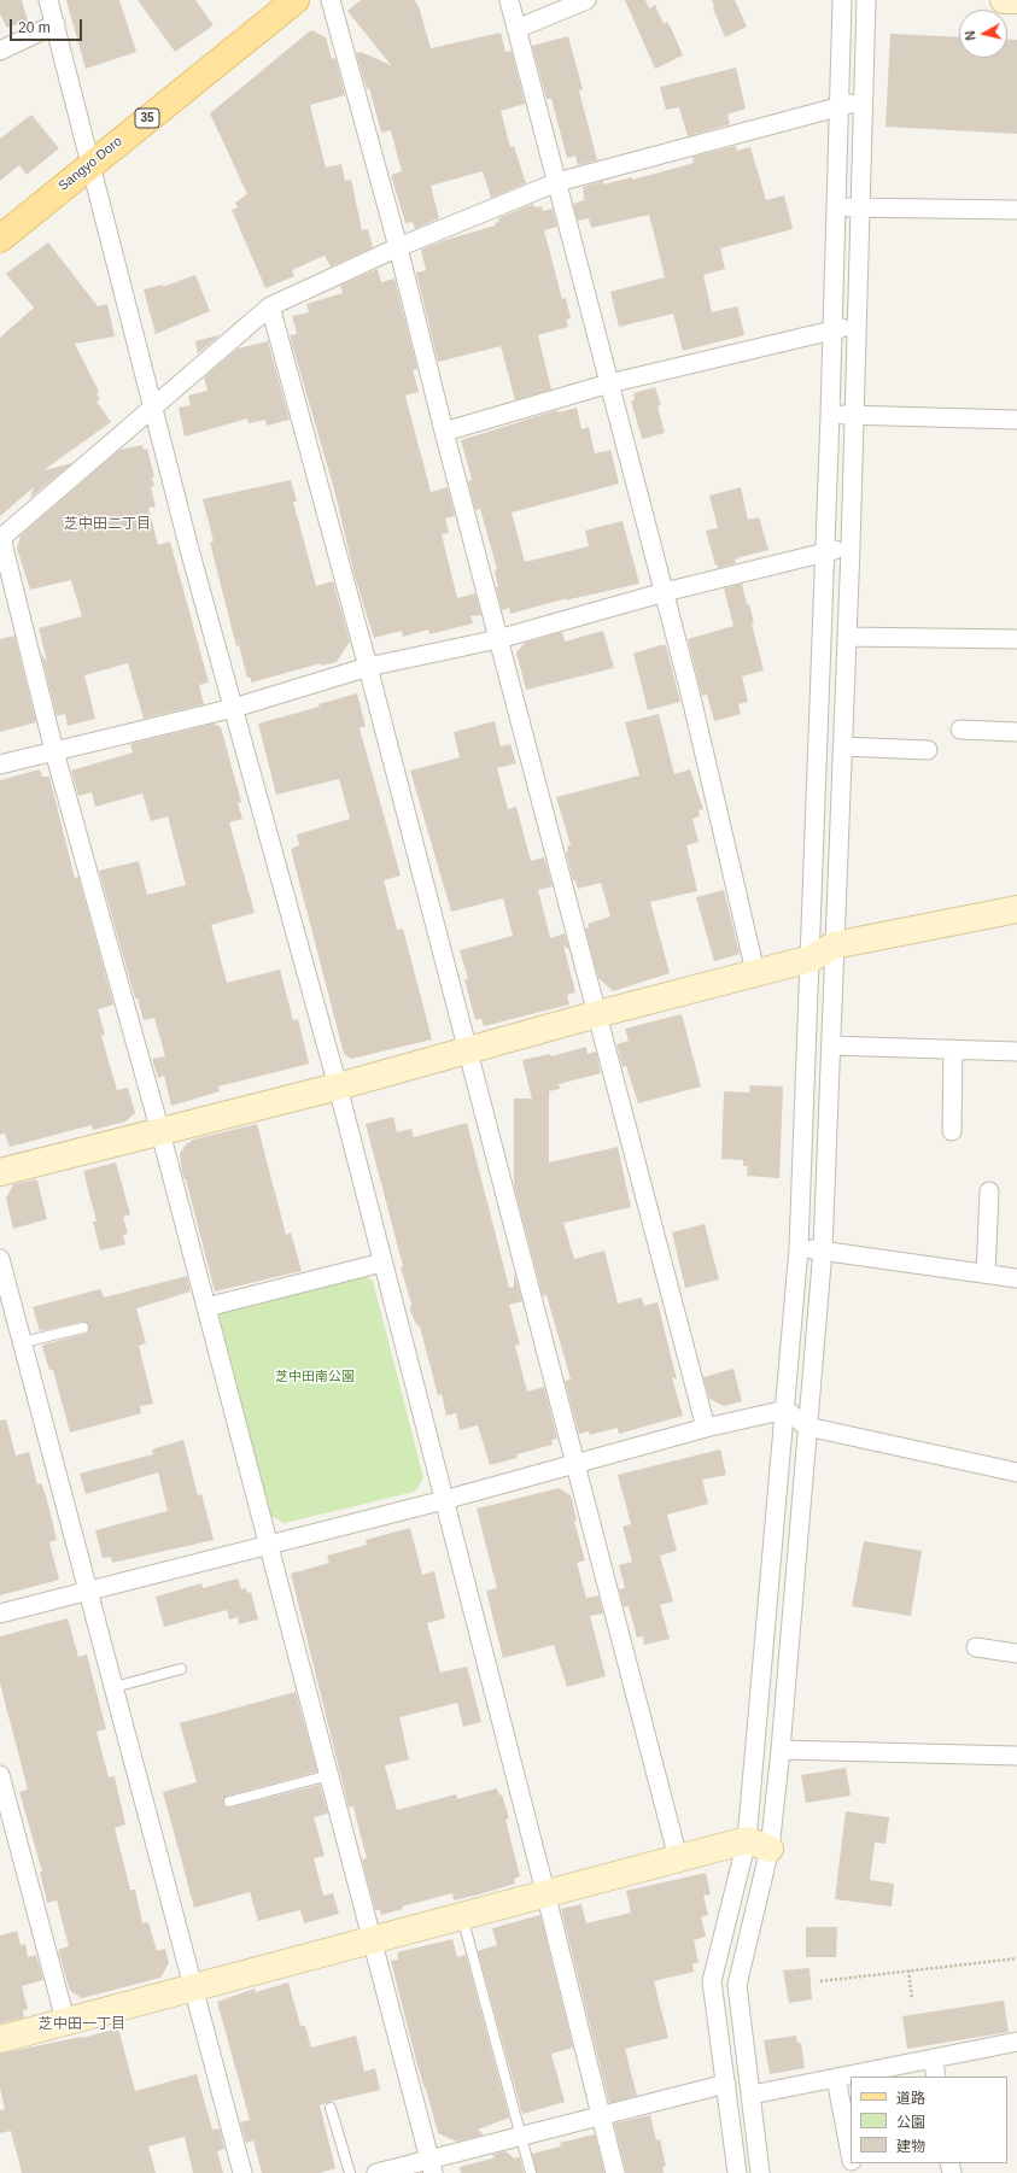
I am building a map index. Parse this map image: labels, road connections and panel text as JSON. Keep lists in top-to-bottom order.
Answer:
{
  "streets": {
    "main road": ["35", "Sangyo Doro"]
  },
  "districts": ["芝中田二丁目", "芝中田一丁目"],
  "parks": ["芝中田南公園"],
  "legend": ["道路", "公園", "建物"],
  "scale_bar": "20 m",
  "north": "left"
}
